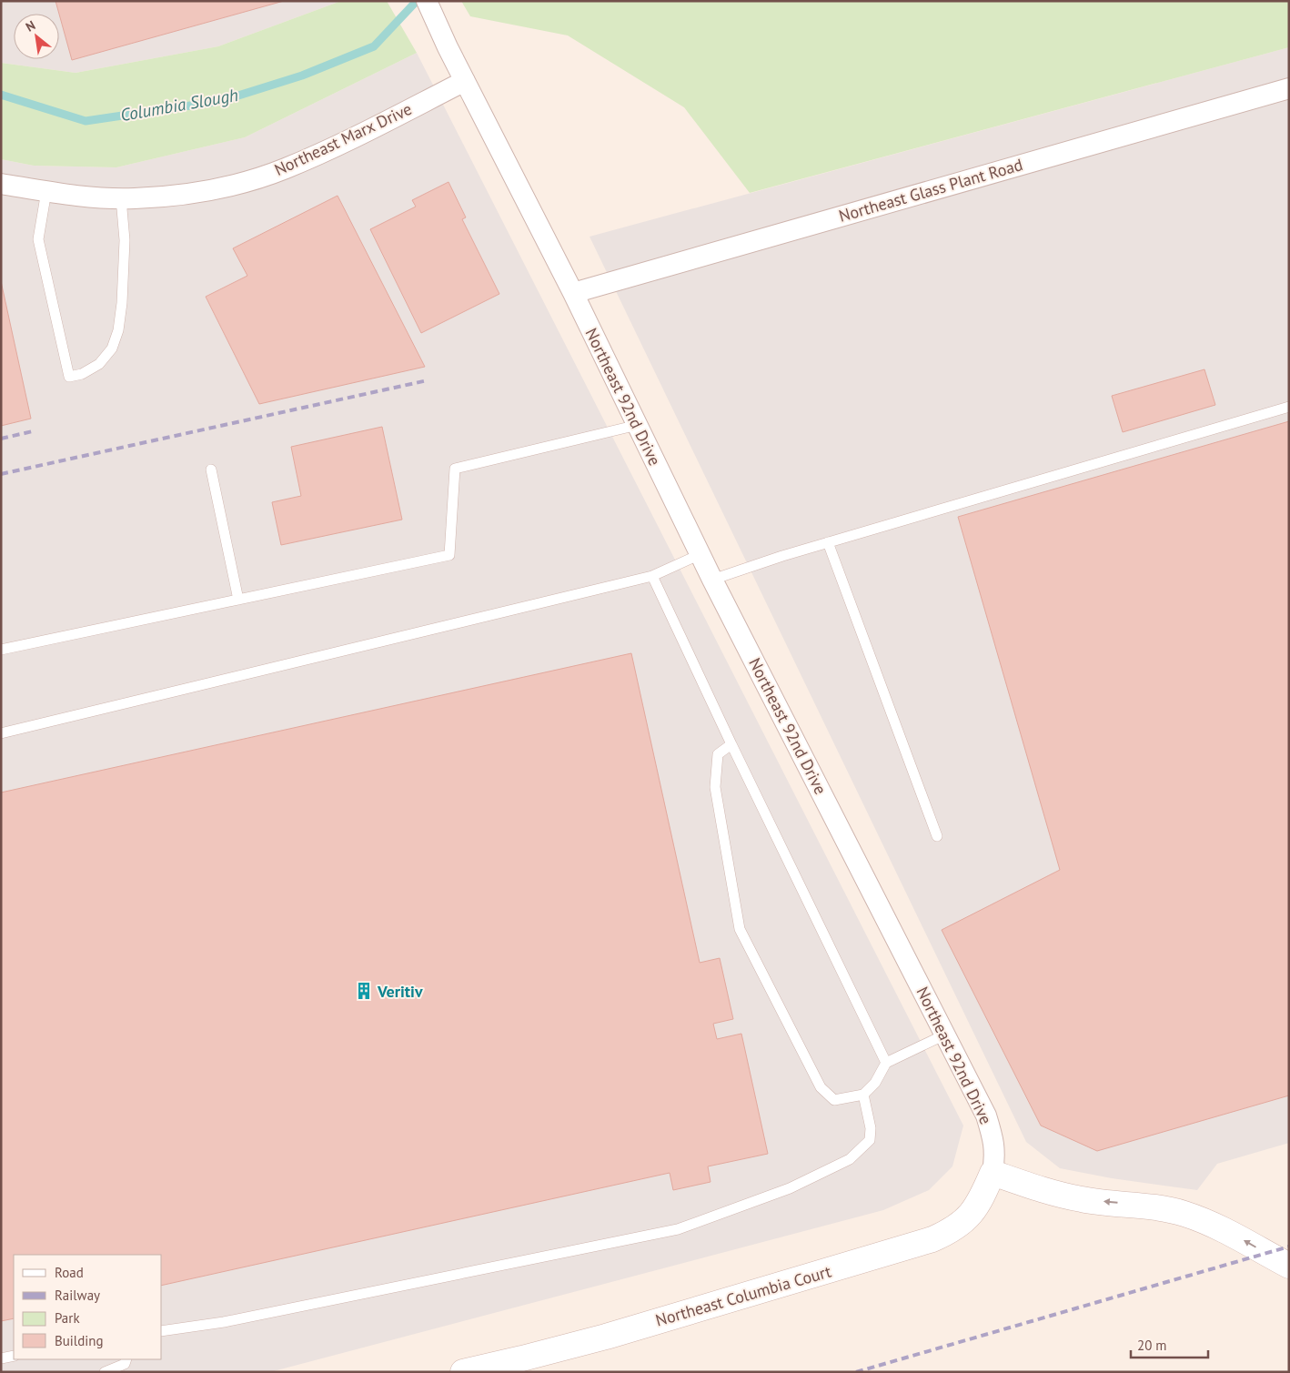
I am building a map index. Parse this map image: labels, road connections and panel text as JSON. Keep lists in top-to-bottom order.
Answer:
{
  "streets": {
    "street": [
      "Northeast Marx Drive",
      "Northeast Glass Plant Road",
      "Northeast 92nd Drive",
      "Northeast Columbia Court"
    ]
  },
  "crossings": [
    ["Northeast Marx Drive", "Northeast 92nd Drive"],
    ["Northeast Glass Plant Road", "Northeast 92nd Drive"],
    ["Northeast 92nd Drive", "Northeast Columbia Court"]
  ],
  "water": ["Columbia Slough"],
  "places": {
    "building": ["Veritiv"]
  },
  "legend": [
    "Road",
    "Railway",
    "Park",
    "Building"
  ],
  "scale_bar": "20 m",
  "north": "top left"
}
